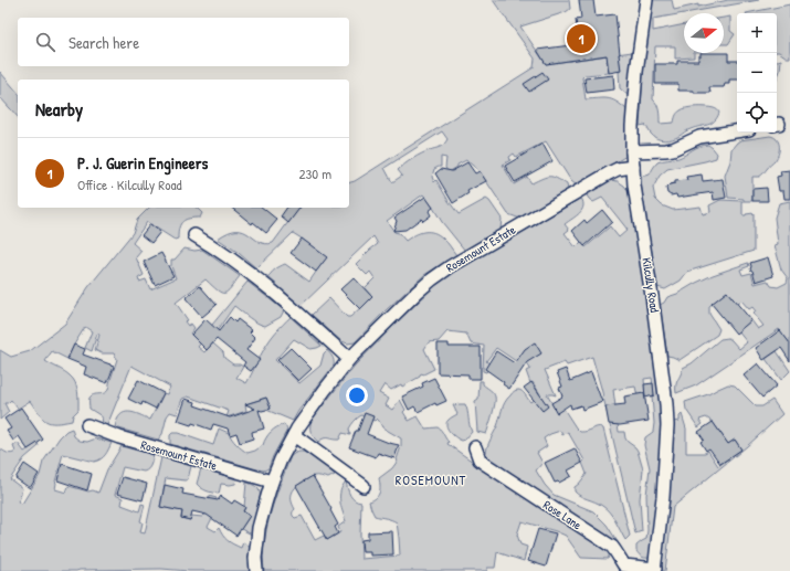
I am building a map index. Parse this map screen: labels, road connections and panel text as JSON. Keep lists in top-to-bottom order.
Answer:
{
  "streets": {
    "street": ["Rosemount Estate", "Kilcully Road", "Rose Lane"]
  },
  "crossings": [
    ["Rosemount Estate", "Kilcully Road"],
    ["Kilcully Road", "Rose Lane"]
  ],
  "districts": ["ROSEMOUNT"],
  "north": "right",
  "page": {
    "map_buttons": ["+", "−"],
    "search": "Search here",
    "pins": "1",
    "heading": "Nearby",
    "list": [
      {
        "mark": "1",
        "name": "P. J. Guerin Engineers",
        "note": "Office · Kilcully Road",
        "value": "230 m"
      }
    ]
  }
}
